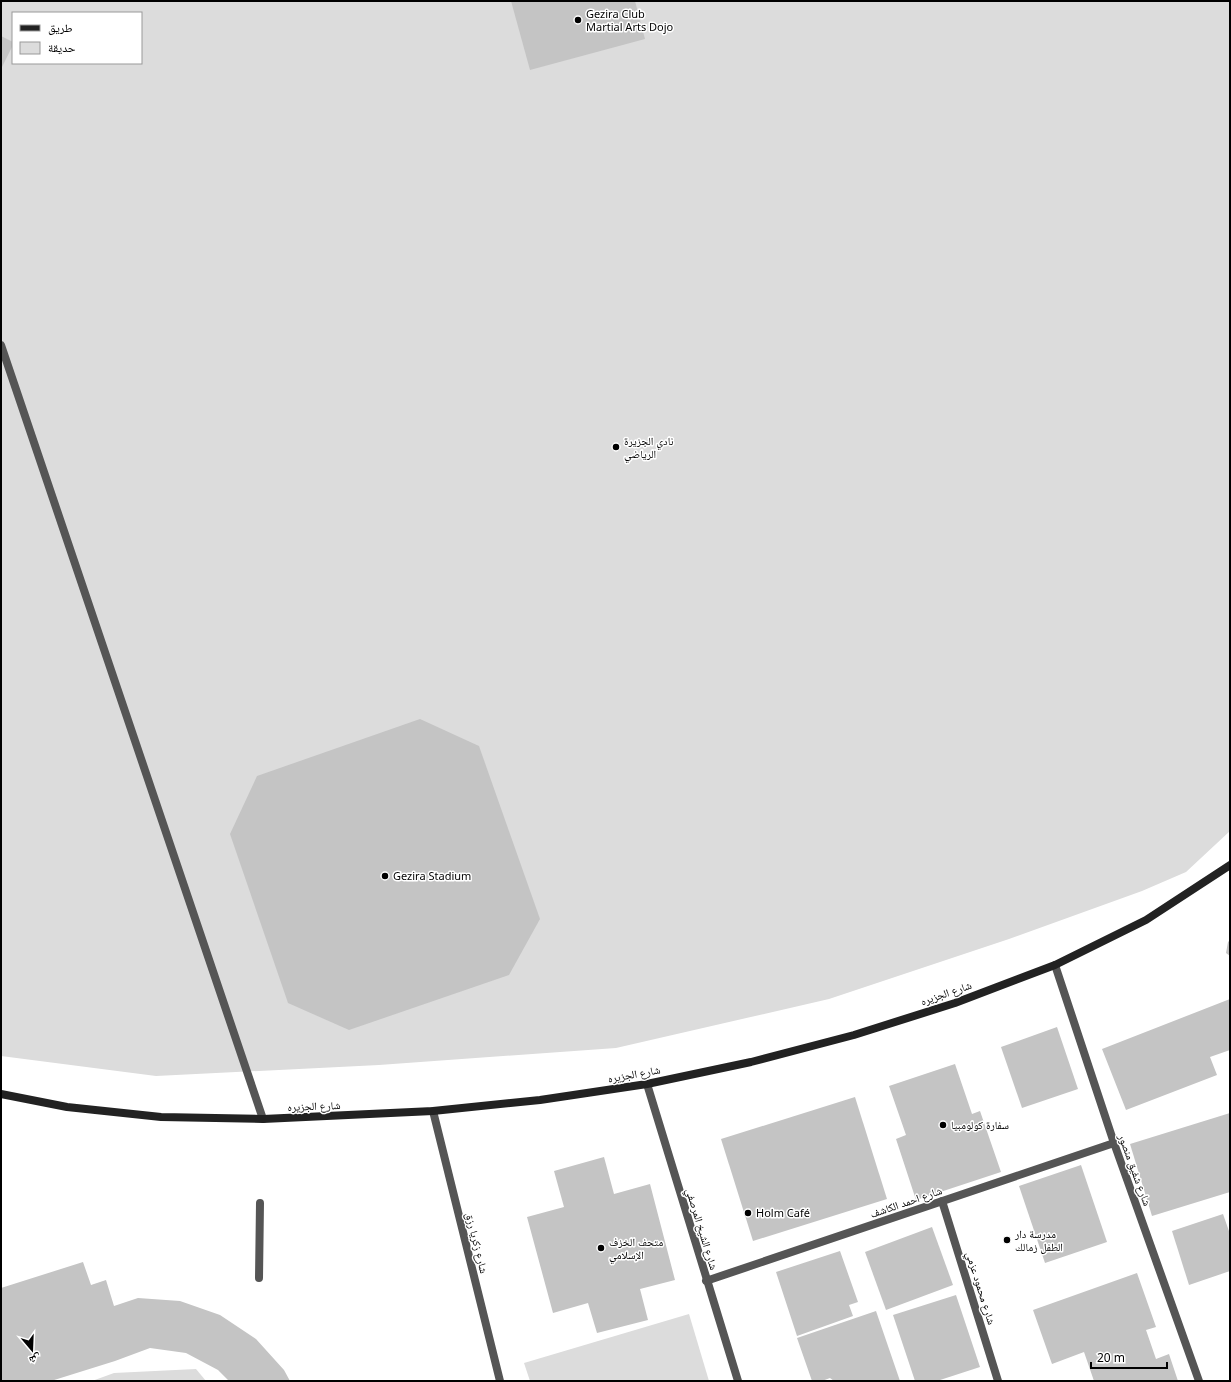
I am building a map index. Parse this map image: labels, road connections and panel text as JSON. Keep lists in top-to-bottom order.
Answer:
{
  "streets": {
    "street": [
      "شارع الجزيره",
      "شارع شفيق منصور",
      "شارع احمد الكاشف",
      "شارع الشيخ المرصفي",
      "شارع زكريا رزق",
      "شارع محمود عزمي"
    ]
  },
  "crossings": [
    ["شارع الجزيره", "شارع شفيق منصور"],
    ["شارع الجزيره", "شارع الشيخ المرصفي"],
    ["شارع الجزيره", "شارع زكريا رزق"],
    ["شارع شفيق منصور", "شارع احمد الكاشف"],
    ["شارع احمد الكاشف", "شارع الشيخ المرصفي"],
    ["شارع احمد الكاشف", "شارع محمود عزمي"]
  ],
  "places": [
    "Gezira Club Martial Arts Dojo",
    "نادي الجزيرة الرياضي",
    "Gezira Stadium",
    "سفارة كولومبيا",
    "Holm Café",
    "مدرسة دار الطفل زمالك",
    "متحف الخزف الإسلامي"
  ],
  "legend": ["طريق", "حديقة"],
  "scale_bar": "20 m",
  "north": "bottom"
}
